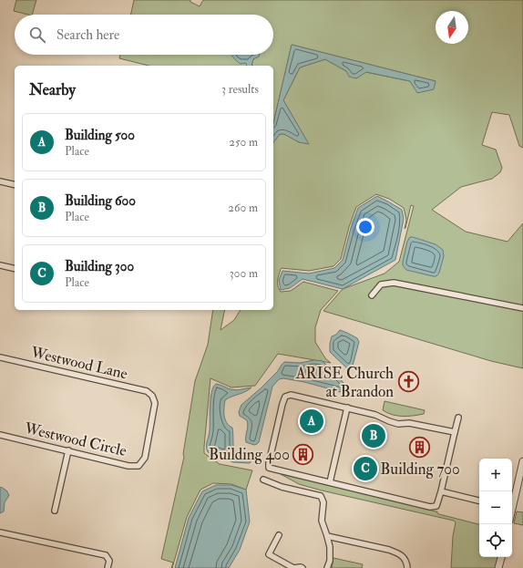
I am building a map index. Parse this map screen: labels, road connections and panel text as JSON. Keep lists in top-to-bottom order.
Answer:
{
  "streets": {
    "street": ["Westwood Lane", "Westwood Circle"]
  },
  "crossings": [
    ["Westwood Lane", "Westwood Circle"]
  ],
  "places": {
    "church": ["ARISE Church at Brandon"],
    "building": ["Building 700", "Building 400"]
  },
  "north": "bottom",
  "page": {
    "search": "Search here",
    "heading": ["Nearby", "3 results"],
    "list": [
      {
        "mark": "A",
        "name": "Building 500",
        "note": "Place",
        "value": "250 m"
      },
      {
        "mark": "B",
        "name": "Building 600",
        "note": "Place",
        "value": "260 m"
      },
      {
        "mark": "C",
        "name": "Building 300",
        "note": "Place",
        "value": "300 m"
      }
    ],
    "pins": ["A", "B", "C"],
    "map_buttons": ["+", "−"]
  }
}
